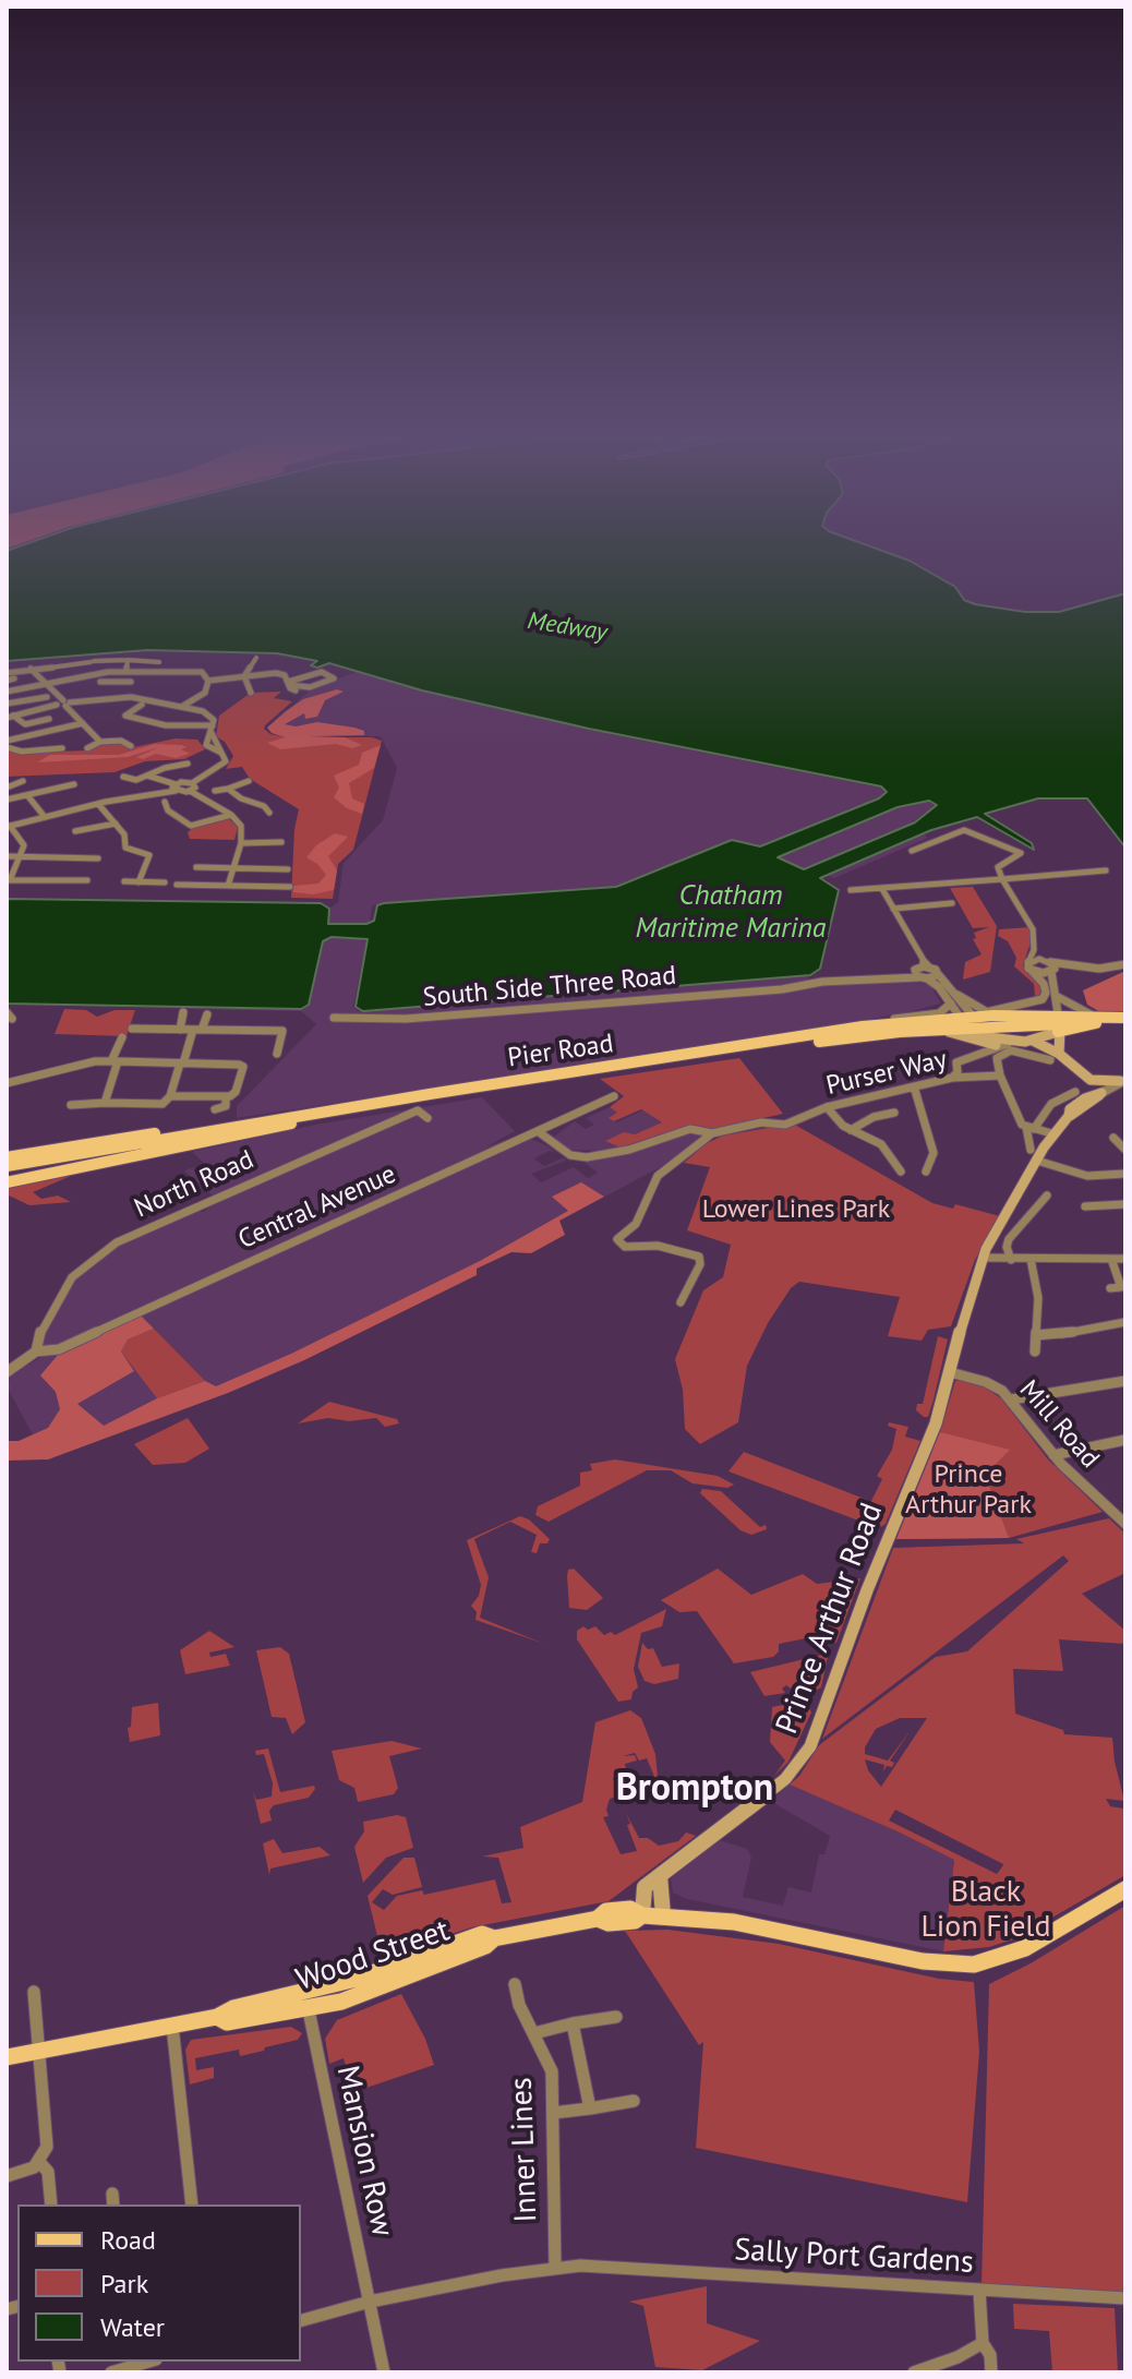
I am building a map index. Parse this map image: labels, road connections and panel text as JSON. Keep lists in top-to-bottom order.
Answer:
{
  "streets": {
    "main road": ["Pier Road", "Prince Arthur Road", "Wood Street"],
    "street": [
      "South Side Three Road",
      "Purser Way",
      "North Road",
      "Central Avenue",
      "Mill Road",
      "Inner Lines",
      "Mansion Row",
      "Sally Port Gardens"
    ]
  },
  "crossings": [
    ["North Road", "Central Avenue"],
    ["Mill Road", "Prince Arthur Road"],
    ["Prince Arthur Road", "Wood Street"],
    ["Wood Street", "Mansion Row"],
    ["Inner Lines", "Sally Port Gardens"],
    ["Mansion Row", "Sally Port Gardens"]
  ],
  "districts": ["Brompton"],
  "water": ["Medway", "Chatham Maritime Marina"],
  "parks": ["Lower Lines Park", "Prince Arthur Park", "Black Lion Field"],
  "legend": ["Road", "Park", "Water"]
}
